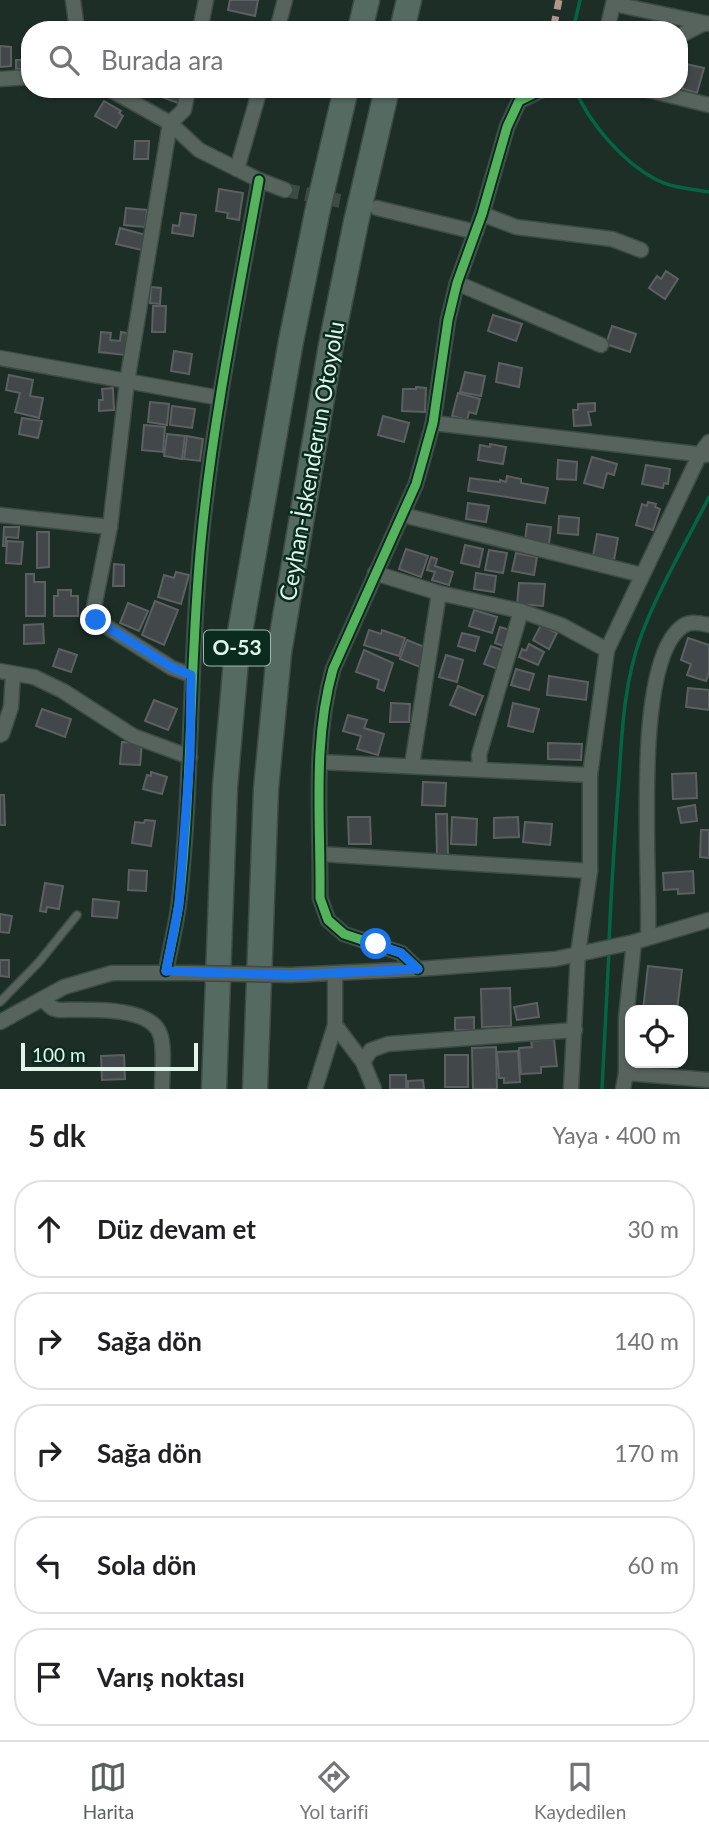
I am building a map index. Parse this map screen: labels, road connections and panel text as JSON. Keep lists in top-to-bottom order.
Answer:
{
  "streets": {
    "highway": ["Ceyhan-İskenderun Otoyolu", "O-53"]
  },
  "scale_bar": "100 m",
  "page": {
    "search": "Burada ara",
    "scale": "100 m",
    "heading": ["5 dk", "Yaya · 400 m"],
    "list": [
      ["Düz devam et", "30 m"],
      ["Sağa dön", "140 m"],
      ["Sağa dön", "170 m"],
      ["Sola dön", "60 m"],
      "Varış noktası"
    ],
    "nav": ["Harita", "Yol tarifi", "Kaydedilen"]
  }
}
